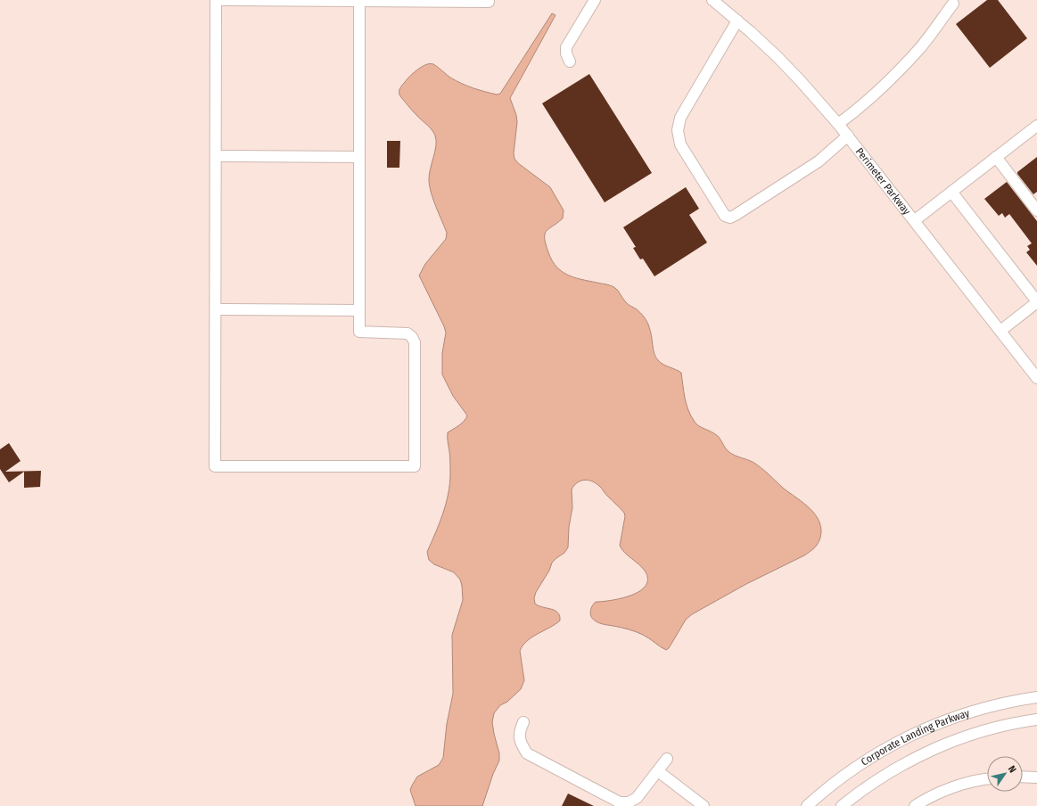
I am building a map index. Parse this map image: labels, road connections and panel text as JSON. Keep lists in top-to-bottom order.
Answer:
{
  "streets": {
    "street": ["Perimeter Parkway", "Corporate Landing Parkway"]
  },
  "north": "top right"
}
